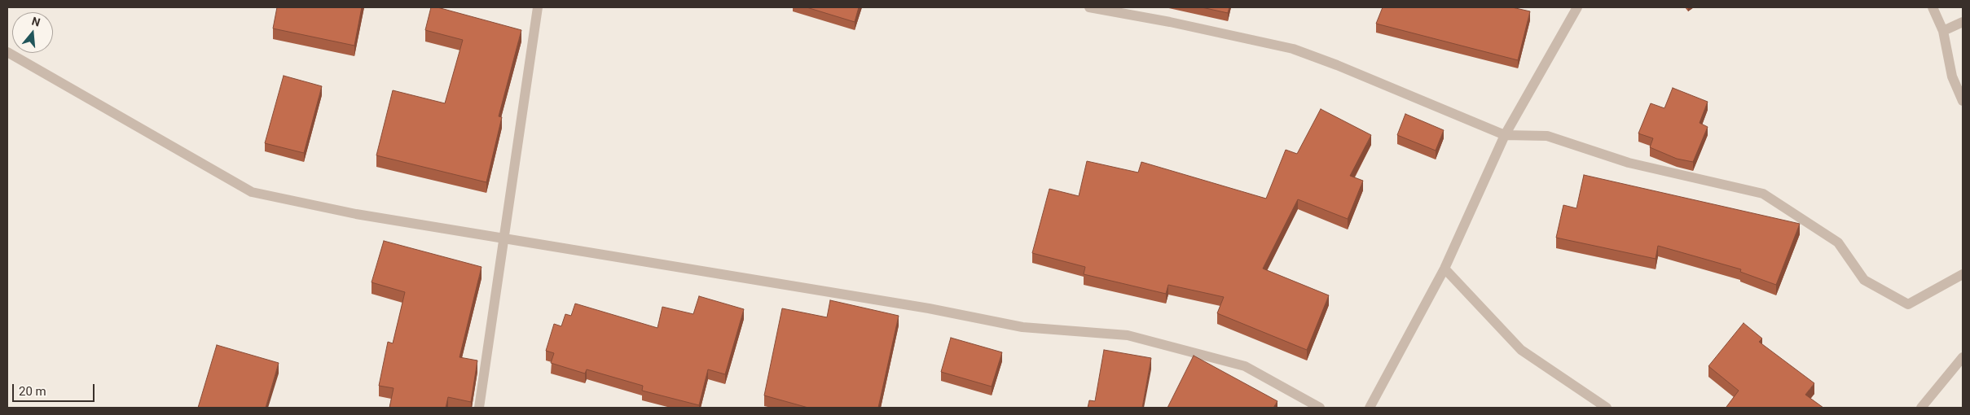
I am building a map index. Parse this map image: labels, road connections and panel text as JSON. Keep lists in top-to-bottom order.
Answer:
{
  "scale_bar": "20 m",
  "north": "top"
}
